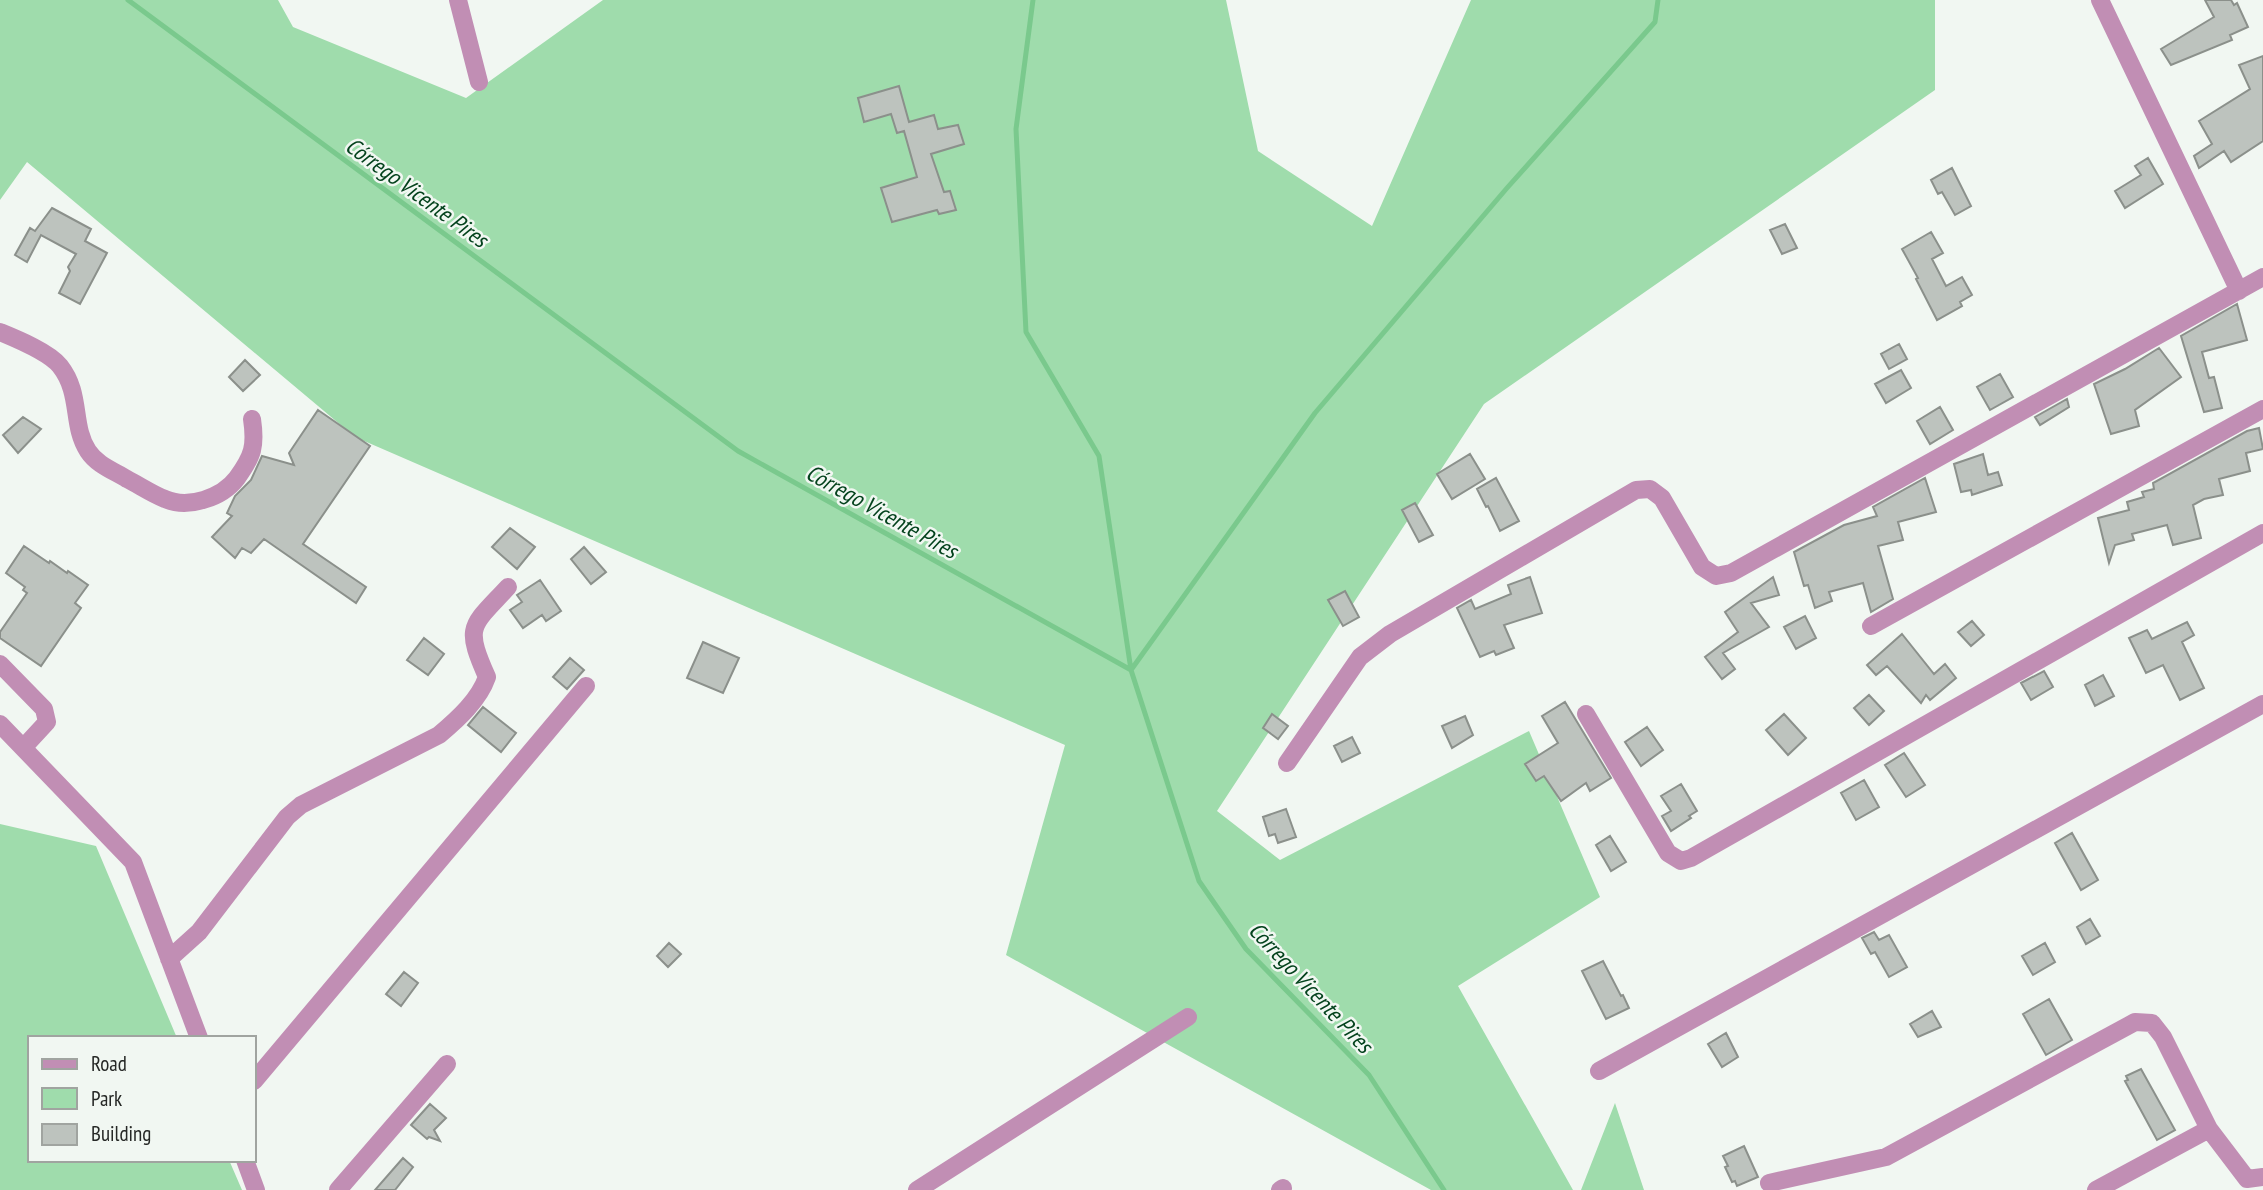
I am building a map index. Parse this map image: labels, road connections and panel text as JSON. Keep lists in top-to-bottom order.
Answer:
{
  "water": ["Córrego Vicente Pires"],
  "legend": ["Road", "Park", "Building"]
}
